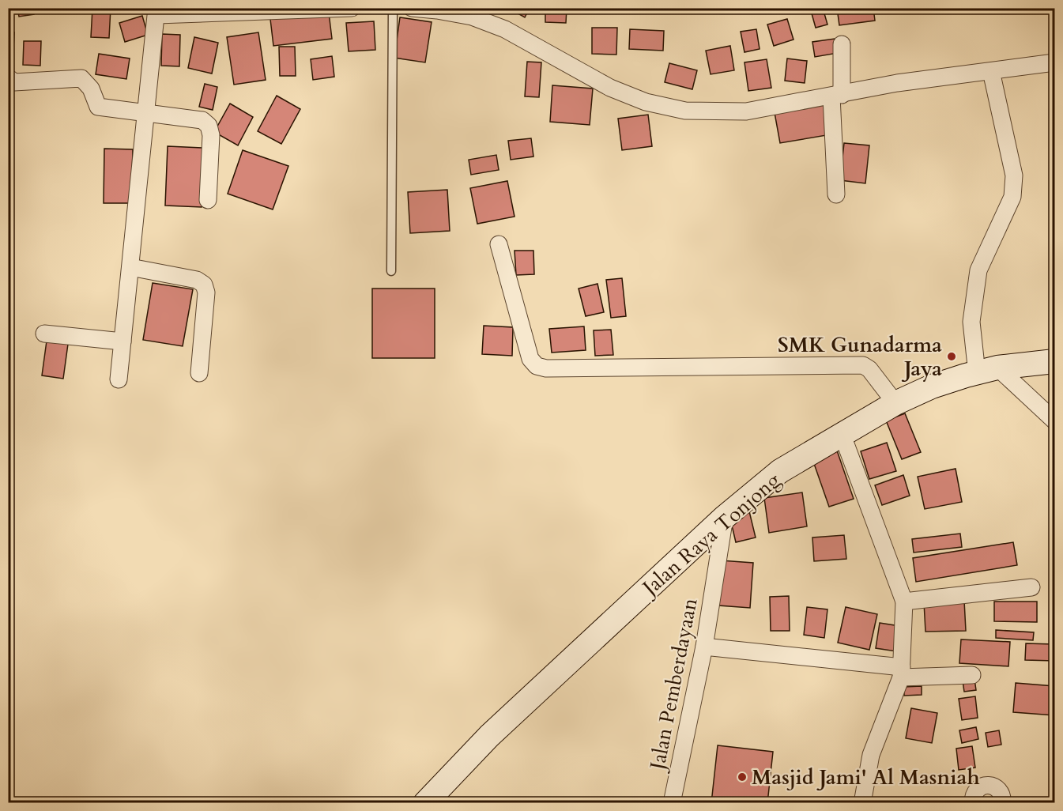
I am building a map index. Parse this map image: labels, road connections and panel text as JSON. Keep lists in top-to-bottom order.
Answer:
{
  "streets": {
    "main road": ["Jalan Raya Tonjong"],
    "street": ["Jalan Pemberdayaan"]
  },
  "crossings": [
    ["Jalan Raya Tonjong", "Jalan Pemberdayaan"]
  ],
  "places": ["SMK Gunadarma Jaya", "Masjid Jami' Al Masniah"]
}
